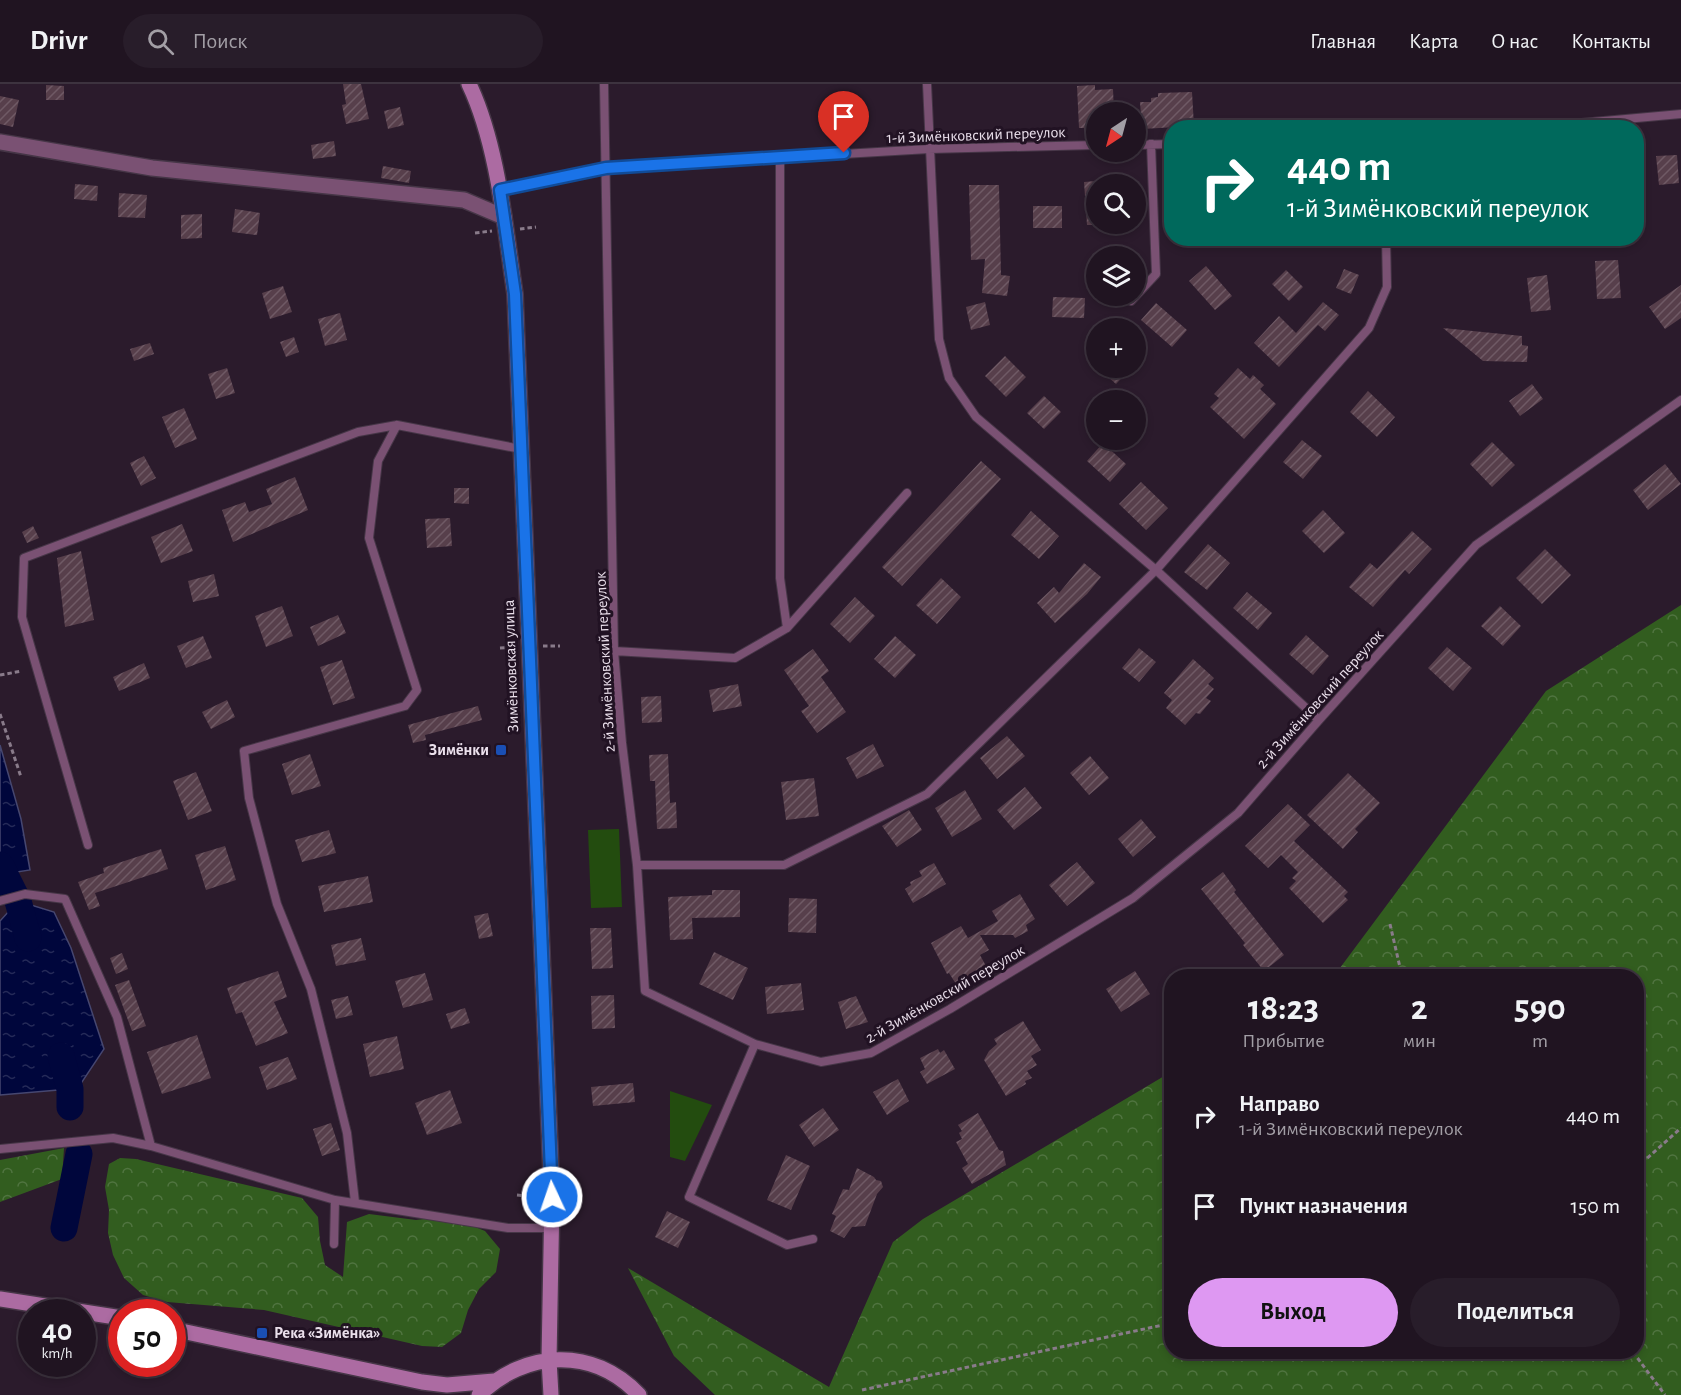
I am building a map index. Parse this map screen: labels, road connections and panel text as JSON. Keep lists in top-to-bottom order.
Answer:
{
  "streets": {
    "main road": ["Зимёнковская улица"],
    "lane": ["1-й Зимёнковский переулок", "2-й Зимёнковский переулок"]
  },
  "crossings": [
    ["1-й Зимёнковский переулок", "2-й Зимёнковский переулок"],
    ["1-й Зимёнковский переулок", "Зимёнковская улица"]
  ],
  "places": {
    "transit": ["Зимёнки", "Река «Зимёнка»"]
  },
  "north": "bottom left",
  "page": {
    "header": "Drivr",
    "search": "Поиск",
    "nav": [
      "Главная",
      "Карта",
      "О нас",
      "Контакты"
    ],
    "map_buttons": ["+", "−"],
    "turn": ["440 m", "1-й Зимёнковский переулок"],
    "eta": [
      "18:23",
      "Прибытие",
      "2",
      "мин",
      "590",
      "m"
    ],
    "list": [
      {
        "name": "Направо",
        "note": "1-й Зимёнковский переулок",
        "value": "440 m"
      },
      {
        "name": "Пункт назначения",
        "value": "150 m"
      }
    ],
    "buttons": ["Выход", "Поделиться"],
    "speed": "40 km/h",
    "limit": "50"
  }
}
